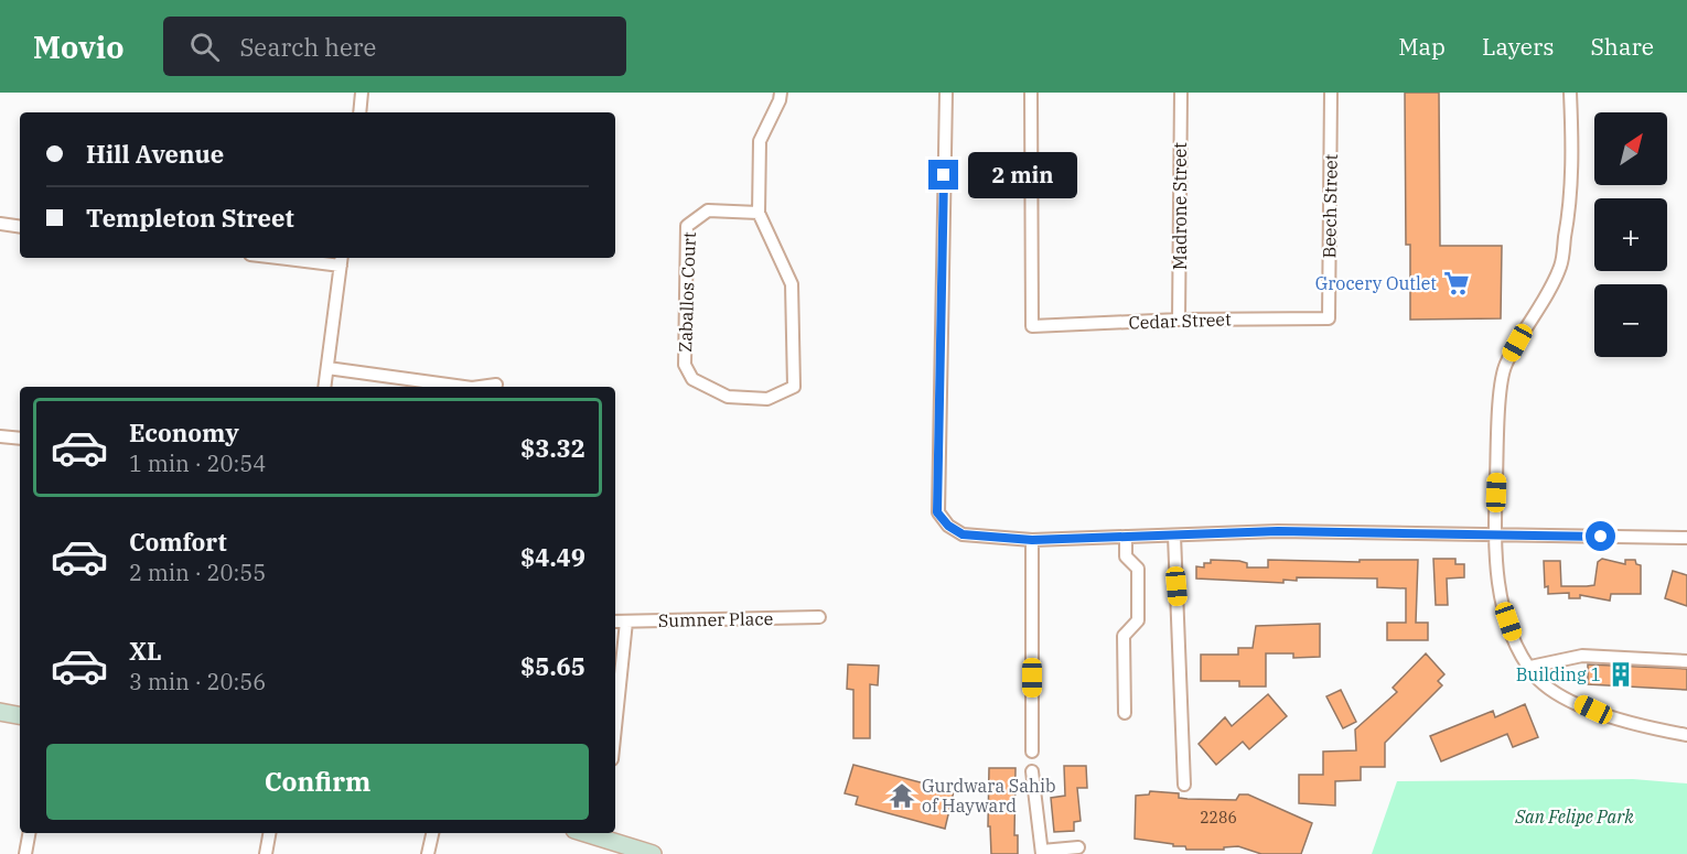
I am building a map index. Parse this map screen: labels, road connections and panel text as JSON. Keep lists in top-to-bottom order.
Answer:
{
  "streets": {
    "street": [
      "Madrone Street",
      "Beech Street",
      "Zaballos Court",
      "Cedar Street",
      "Sumner Place"
    ]
  },
  "crossings": [
    ["Madrone Street", "Cedar Street"],
    ["Beech Street", "Cedar Street"]
  ],
  "parks": ["San Felipe Park"],
  "places": {
    "supermarket": ["Grocery Outlet"],
    "building": ["Building 1"],
    "temple": ["Gurdwara Sahib of Hayward"]
  },
  "house_numbers": ["2286"],
  "north": "top right",
  "page": {
    "header": "Movio",
    "search": "Search here",
    "nav": ["Map", "Layers", "Share"],
    "map_buttons": ["+", "−"],
    "banner": ["Hill Avenue", "Templeton Street"],
    "bubble": "2 min",
    "list": [
      {
        "name": "Economy",
        "note": "1 min · 20:54",
        "value": "$3.32"
      },
      {
        "name": "Comfort",
        "note": "2 min · 20:55",
        "value": "$4.49"
      },
      {
        "name": "XL",
        "note": "3 min · 20:56",
        "value": "$5.65"
      }
    ],
    "buttons": "Confirm"
  }
}
